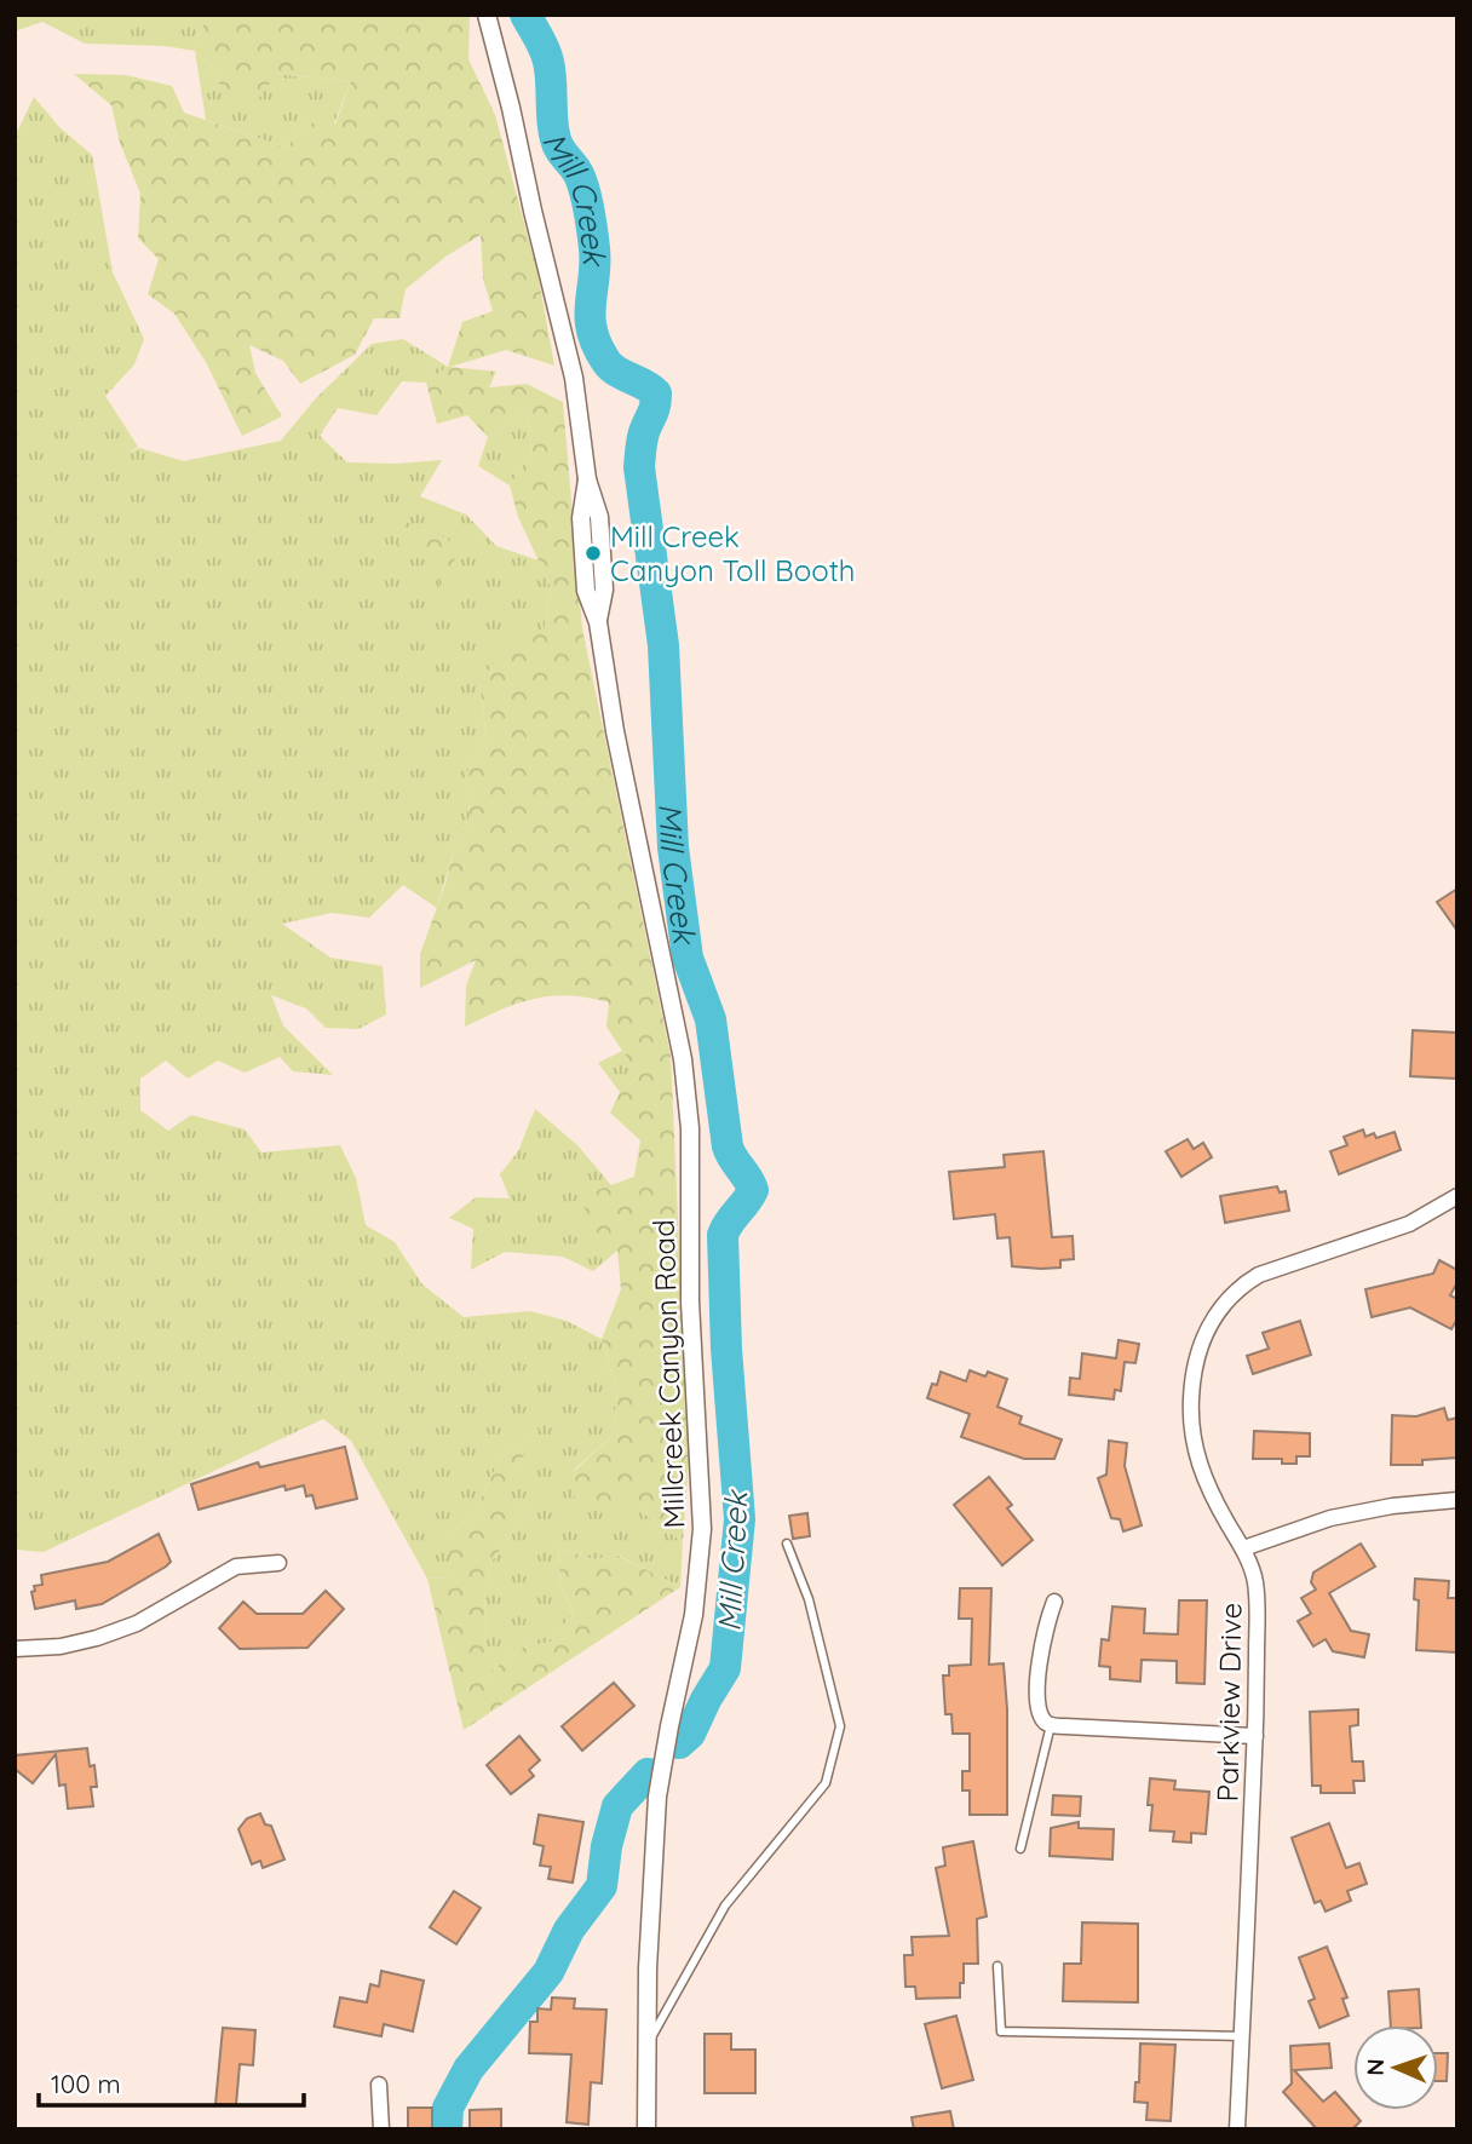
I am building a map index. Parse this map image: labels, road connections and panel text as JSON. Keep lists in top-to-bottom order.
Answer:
{
  "streets": {
    "street": ["Millcreek Canyon Road", "Parkview Drive"]
  },
  "water": ["Mill Creek"],
  "places": ["Mill Creek Canyon Toll Booth"],
  "scale_bar": "100 m",
  "north": "left"
}
